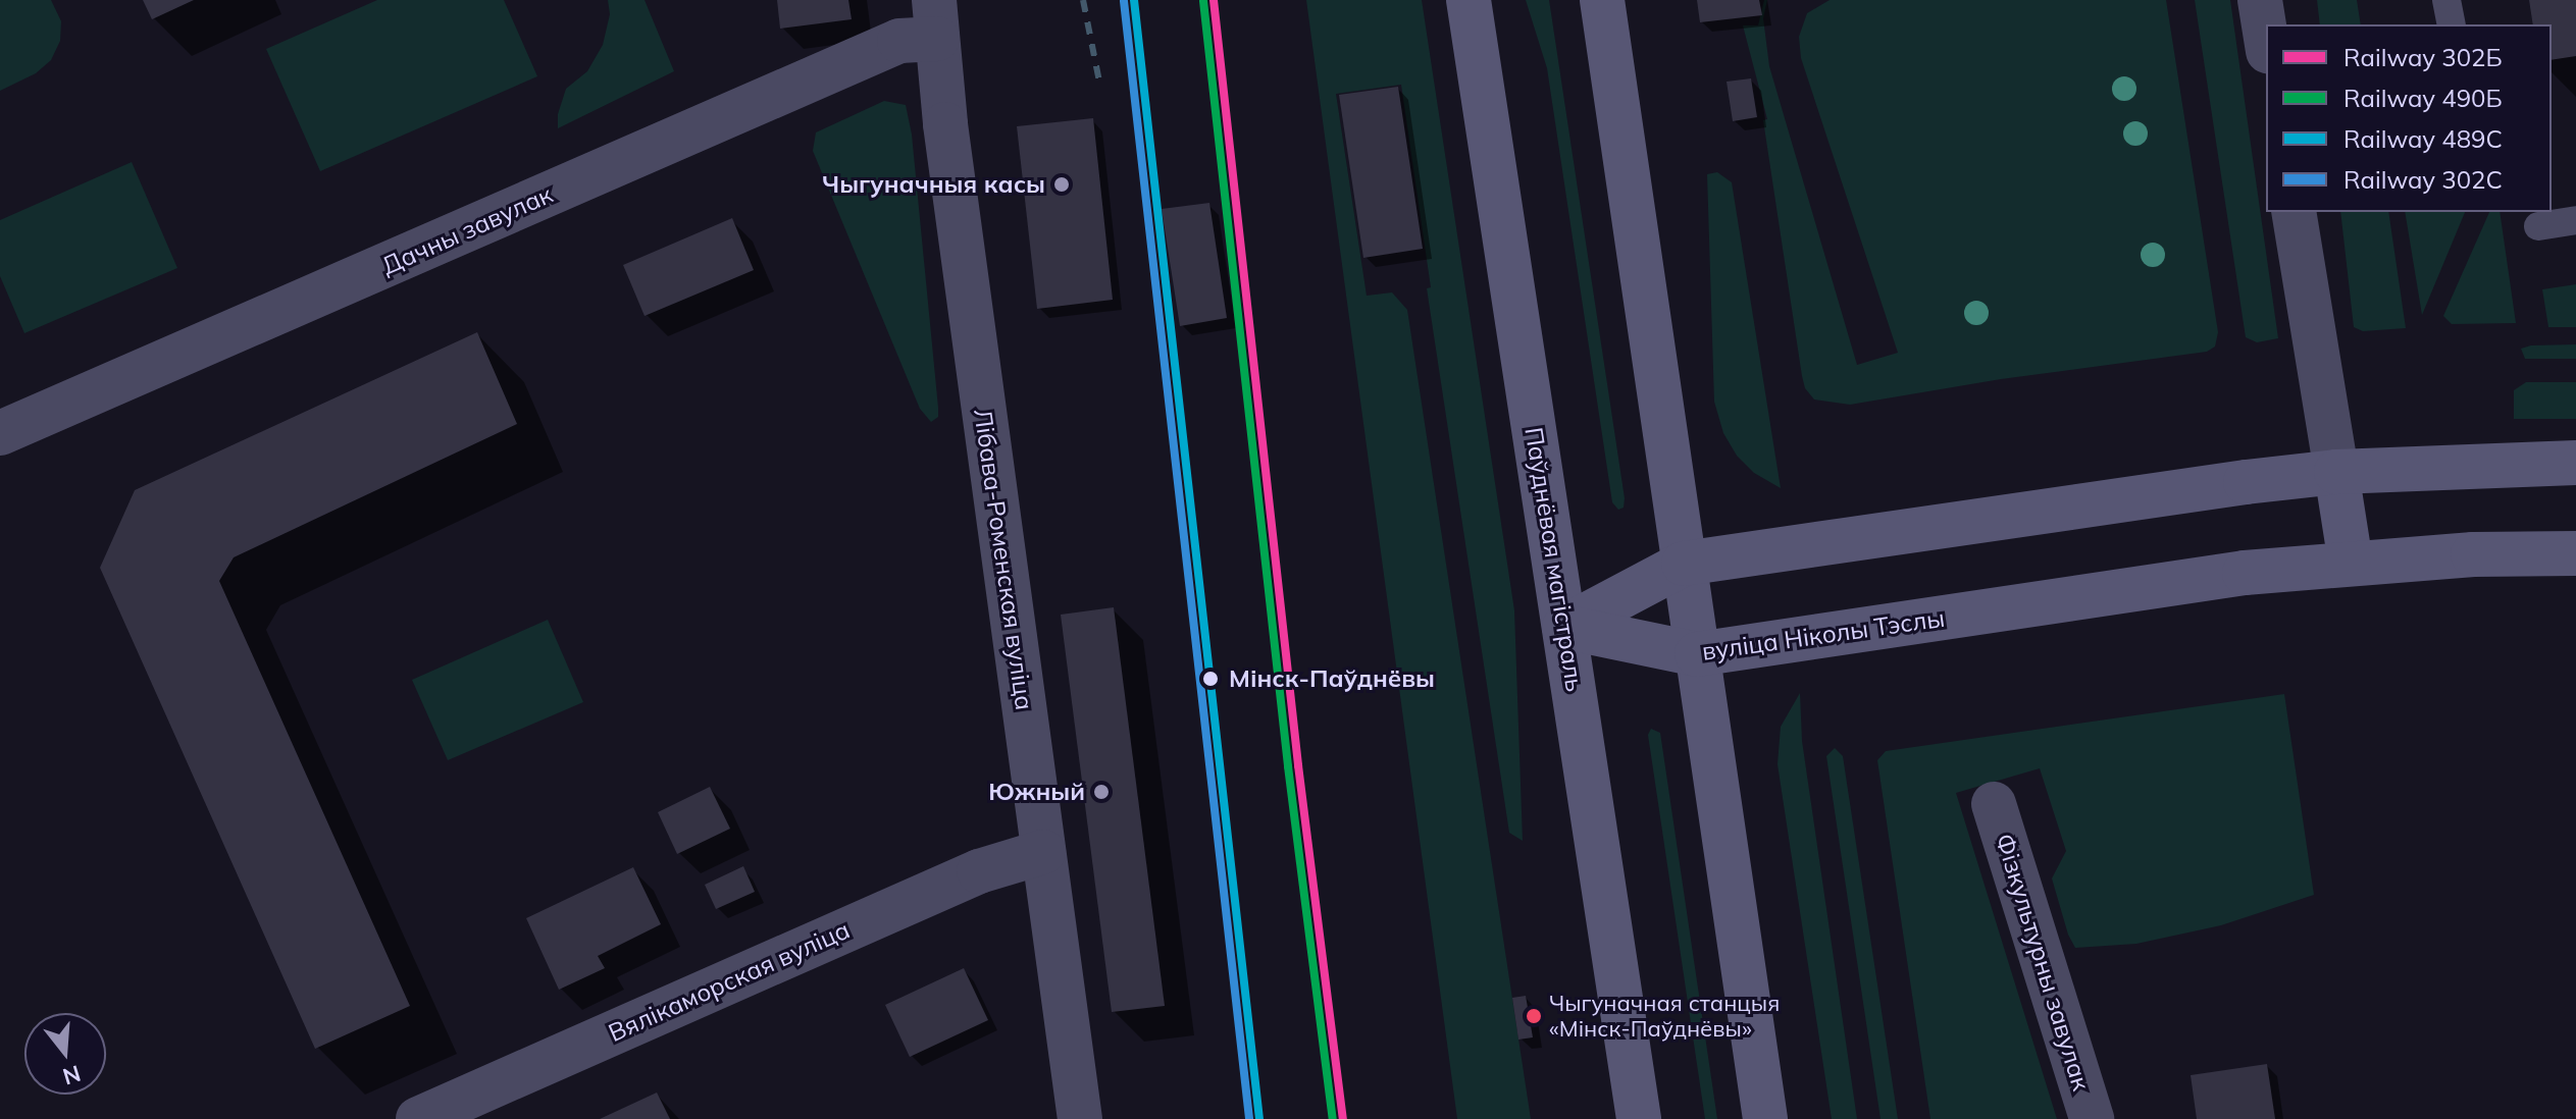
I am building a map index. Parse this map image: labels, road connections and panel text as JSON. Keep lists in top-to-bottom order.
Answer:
{
  "streets": {
    "main road": ["Паўднёвая магістраль", "вуліца Ніколы Тэслы"],
    "street": [
      "Дачны завулак",
      "Лібава-Роменская вуліца",
      "Фізкультурны завулак",
      "Вялікаморская вуліца"
    ]
  },
  "crossings": [
    ["Дачны завулак", "Лібава-Роменская вуліца"],
    ["Лібава-Роменская вуліца", "Вялікаморская вуліца"],
    ["Паўднёвая магістраль", "вуліца Ніколы Тэслы"]
  ],
  "places": [
    "Чыгуначныя касы",
    "Мінск-Паўднёвы",
    "Южный",
    "Чыгуначная станцыя «Мінск-Паўднёвы»"
  ],
  "lines": [
    "rail line 302Б",
    "rail line 489С",
    "rail line 490Б",
    "rail line 302С"
  ],
  "legend": [
    "Railway 302Б",
    "Railway 490Б",
    "Railway 489С",
    "Railway 302С"
  ],
  "north": "bottom"
}
